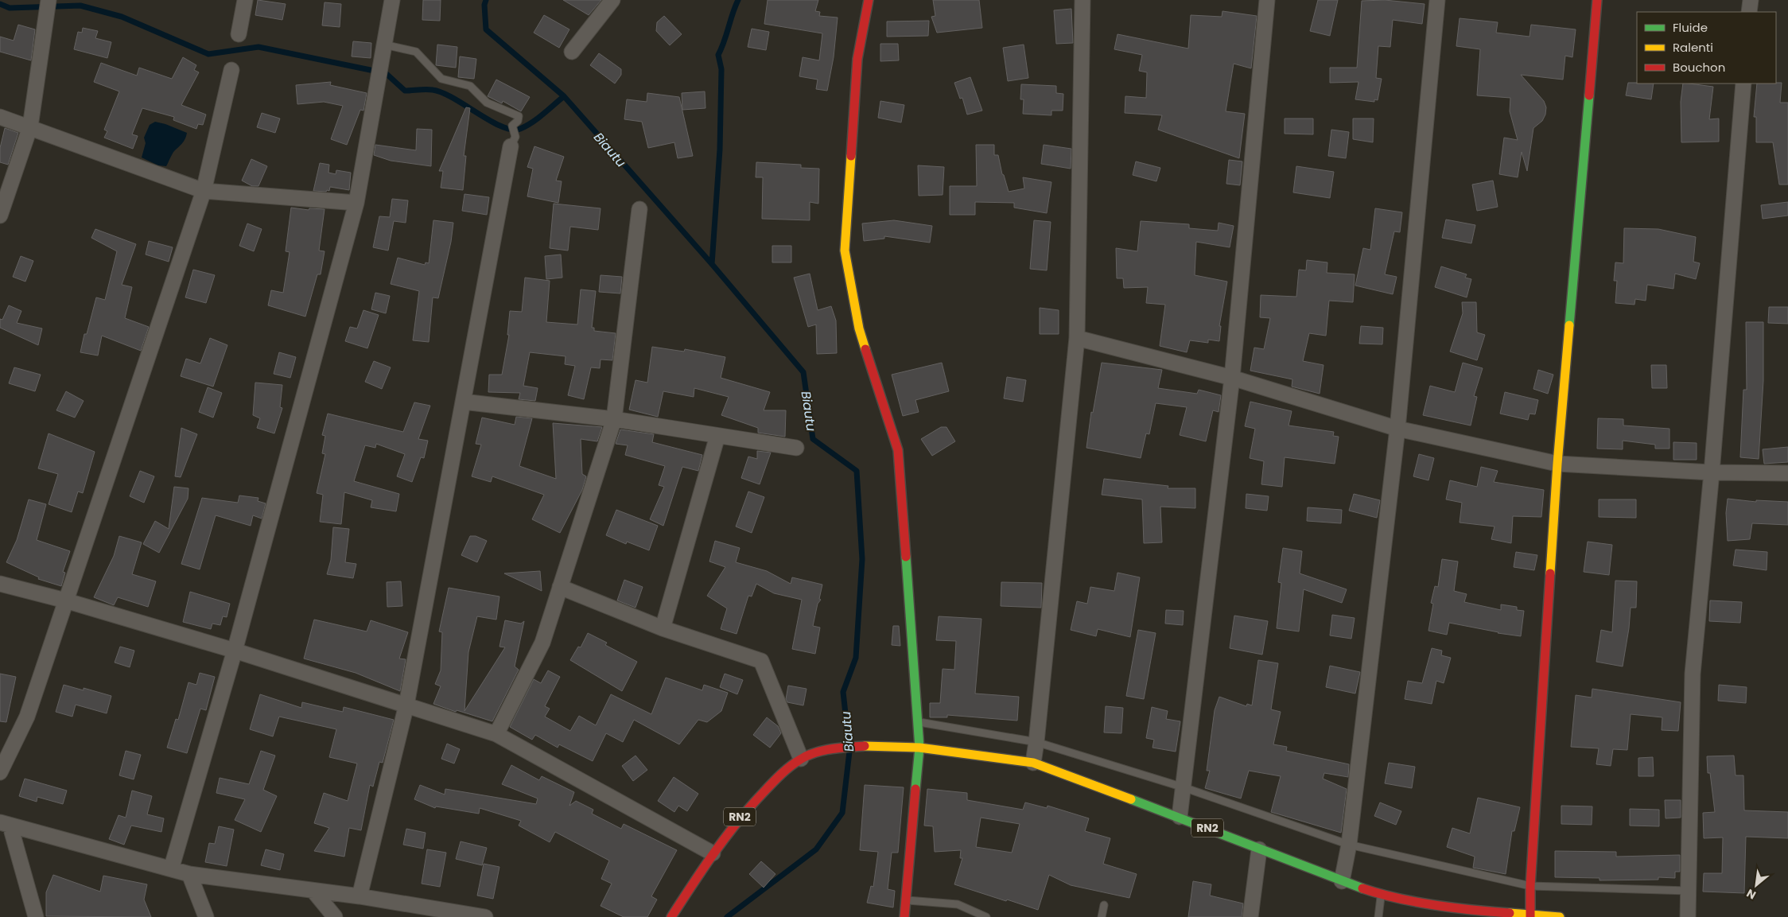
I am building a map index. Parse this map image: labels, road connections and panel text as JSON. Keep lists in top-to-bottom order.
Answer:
{
  "streets": {
    "main road": ["RN2"]
  },
  "water": ["Biautu"],
  "legend": ["Fluide", "Ralenti", "Bouchon"],
  "north": "bottom left"
}
